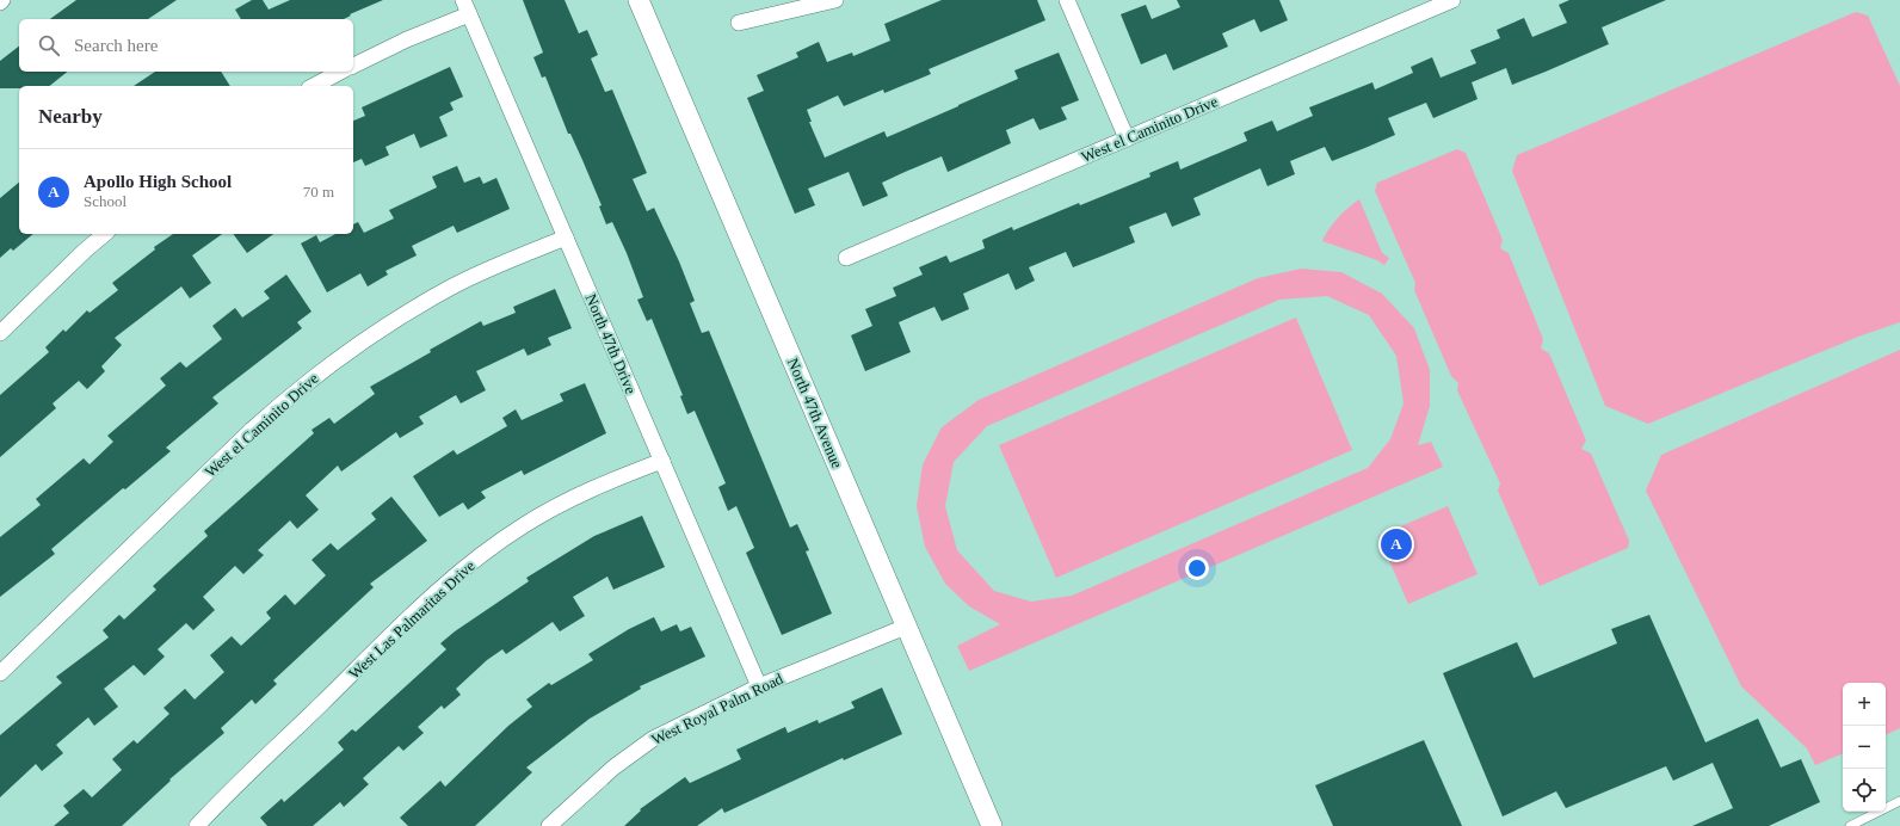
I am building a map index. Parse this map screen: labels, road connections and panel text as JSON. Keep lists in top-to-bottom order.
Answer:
{
  "streets": {
    "street": [
      "West el Caminito Drive",
      "North 47th Drive",
      "North 47th Avenue",
      "West Las Palmaritas Drive",
      "West Royal Palm Road"
    ]
  },
  "crossings": [
    ["West el Caminito Drive", "North 47th Drive"],
    ["North 47th Drive", "West Las Palmaritas Drive"],
    ["North 47th Drive", "West Royal Palm Road"],
    ["North 47th Avenue", "West Royal Palm Road"]
  ],
  "page": {
    "search": "Search here",
    "heading": "Nearby",
    "list": [
      {
        "mark": "A",
        "name": "Apollo High School",
        "note": "School",
        "value": "70 m"
      }
    ],
    "pins": "A",
    "map_buttons": ["+", "−"]
  }
}
